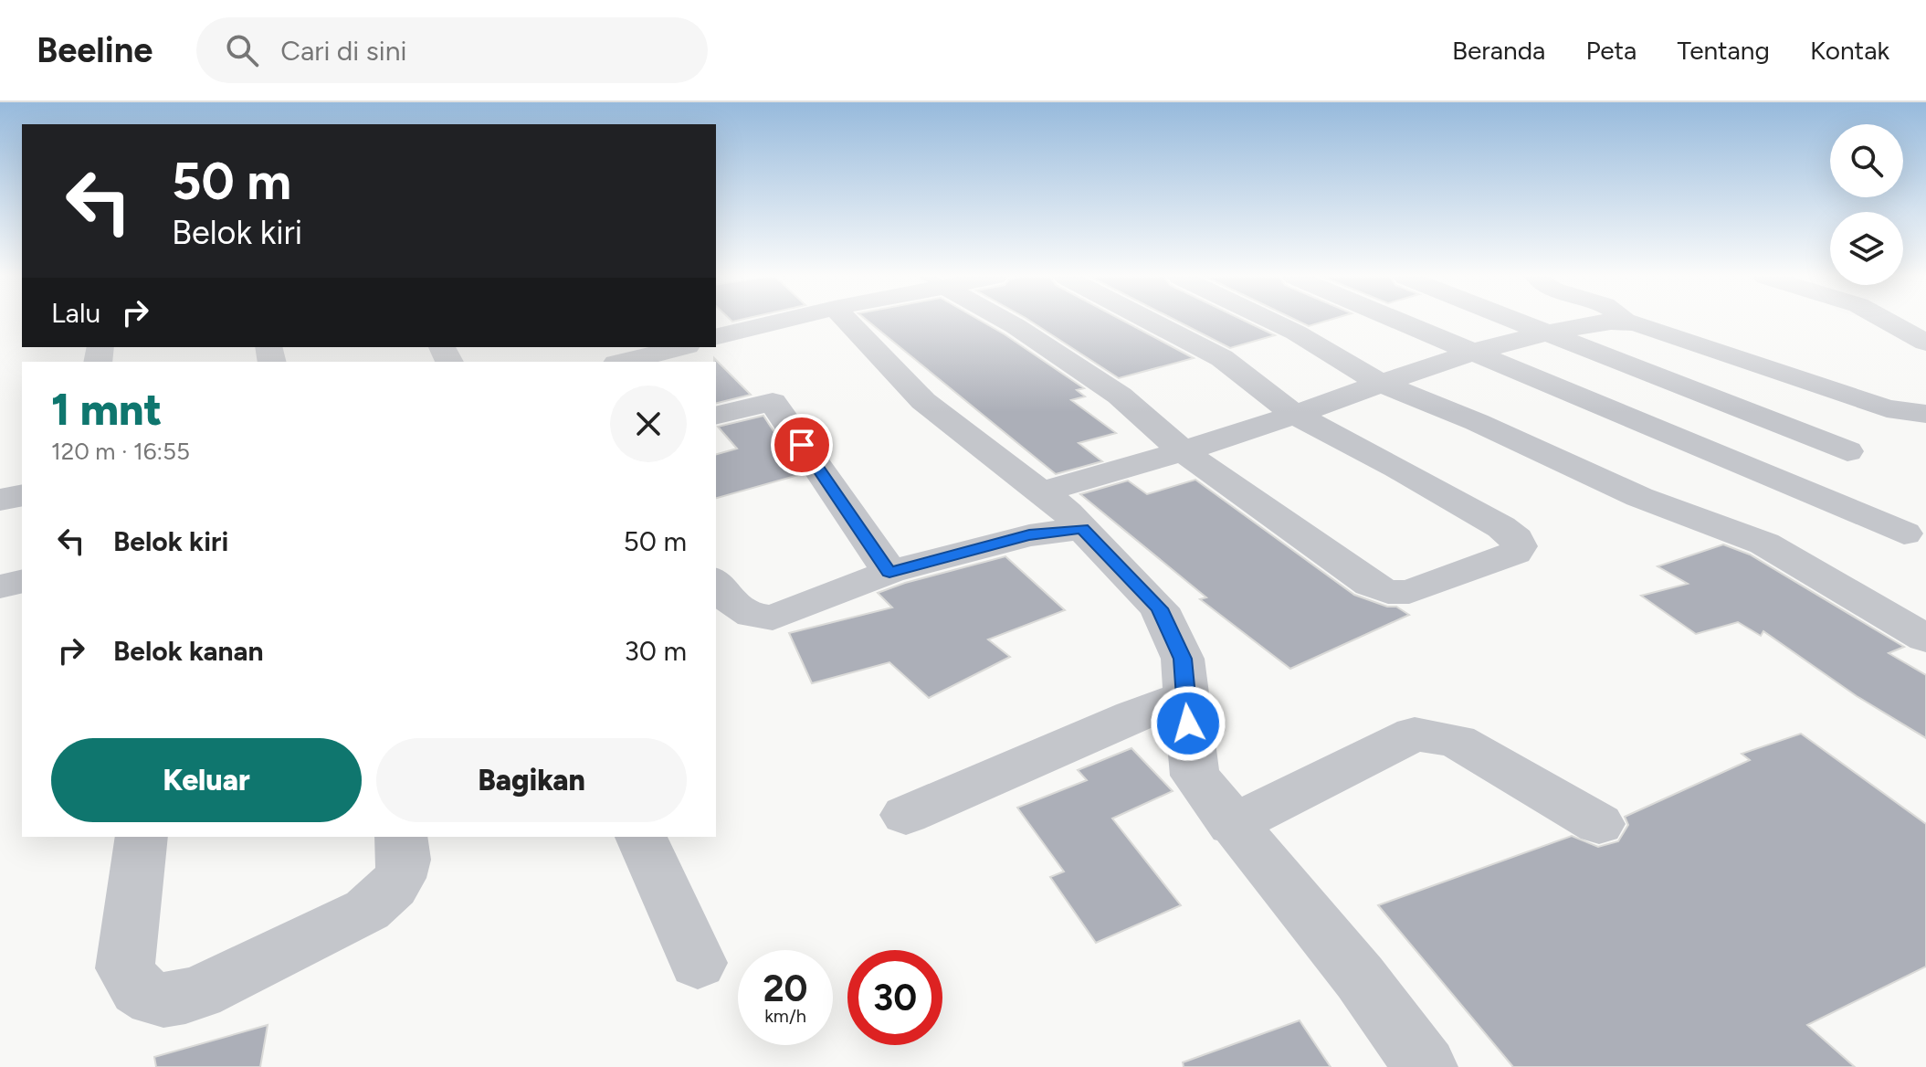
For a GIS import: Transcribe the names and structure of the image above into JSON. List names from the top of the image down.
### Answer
{
  "page": {
    "header": "Beeline",
    "search": "Cari di sini",
    "nav": [
      "Beranda",
      "Peta",
      "Tentang",
      "Kontak"
    ],
    "turn": ["50 m", "Belok kiri"],
    "then": "Lalu",
    "heading": ["1 mnt", "120 m · 16:55"],
    "list": [
      {
        "name": "Belok kiri",
        "value": "50 m"
      },
      {
        "name": "Belok kanan",
        "value": "30 m"
      }
    ],
    "buttons": ["Keluar", "Bagikan"],
    "speed": "20 km/h",
    "limit": "30"
  }
}
